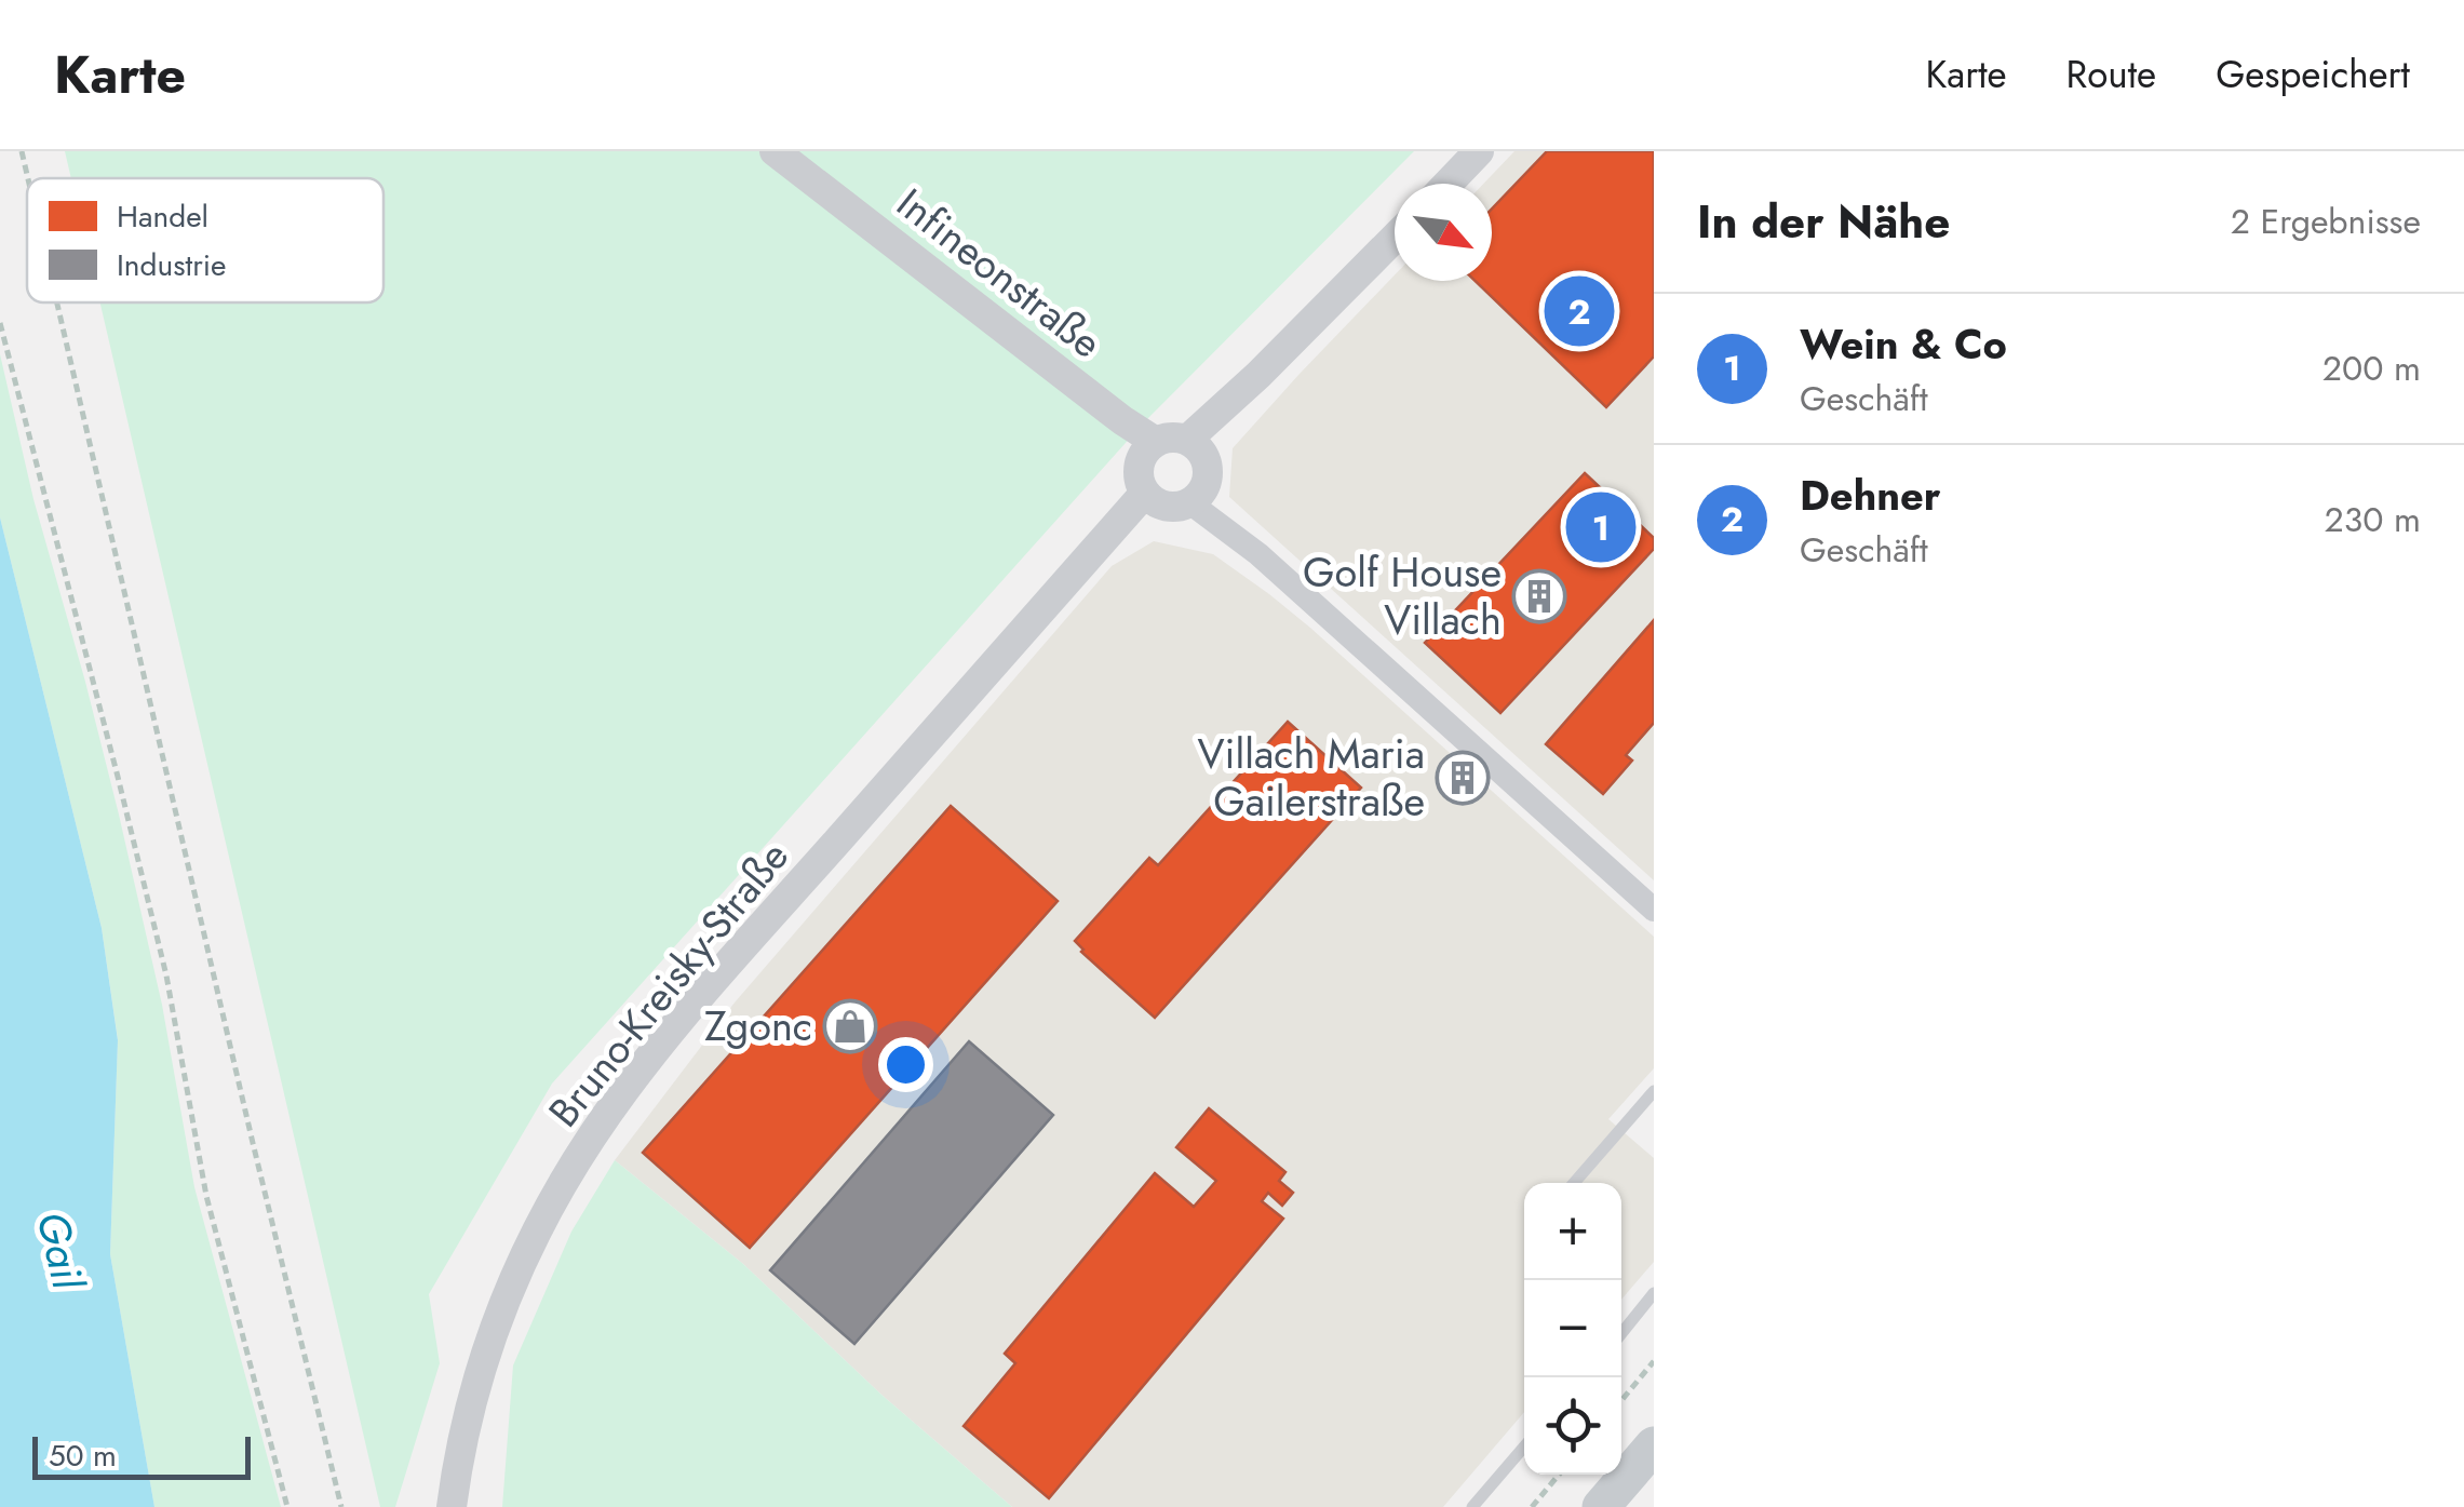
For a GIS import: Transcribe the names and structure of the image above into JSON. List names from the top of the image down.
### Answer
{
  "streets": {
    "street": ["Infineonstraße", "Bruno-Kreisky-Straße"]
  },
  "crossings": [
    ["Infineonstraße", "Bruno-Kreisky-Straße"]
  ],
  "water": ["Gail"],
  "places": {
    "building": ["Golf House Villach", "Villach Maria Gailerstraße"],
    "shop": ["Zgonc"]
  },
  "legend": ["Handel", "Industrie"],
  "scale_bar": "50 m",
  "north": "bottom right",
  "page": {
    "header": "Karte",
    "nav": ["Karte", "Route", "Gespeichert"],
    "heading": ["In der Nähe", "2 Ergebnisse"],
    "pins": ["2", "1"],
    "list": [
      {
        "mark": "1",
        "name": "Wein & Co",
        "note": "Geschäft",
        "value": "200 m"
      },
      {
        "mark": "2",
        "name": "Dehner",
        "note": "Geschäft",
        "value": "230 m"
      }
    ],
    "map_buttons": ["+", "−"],
    "scale": "50 m"
  }
}
